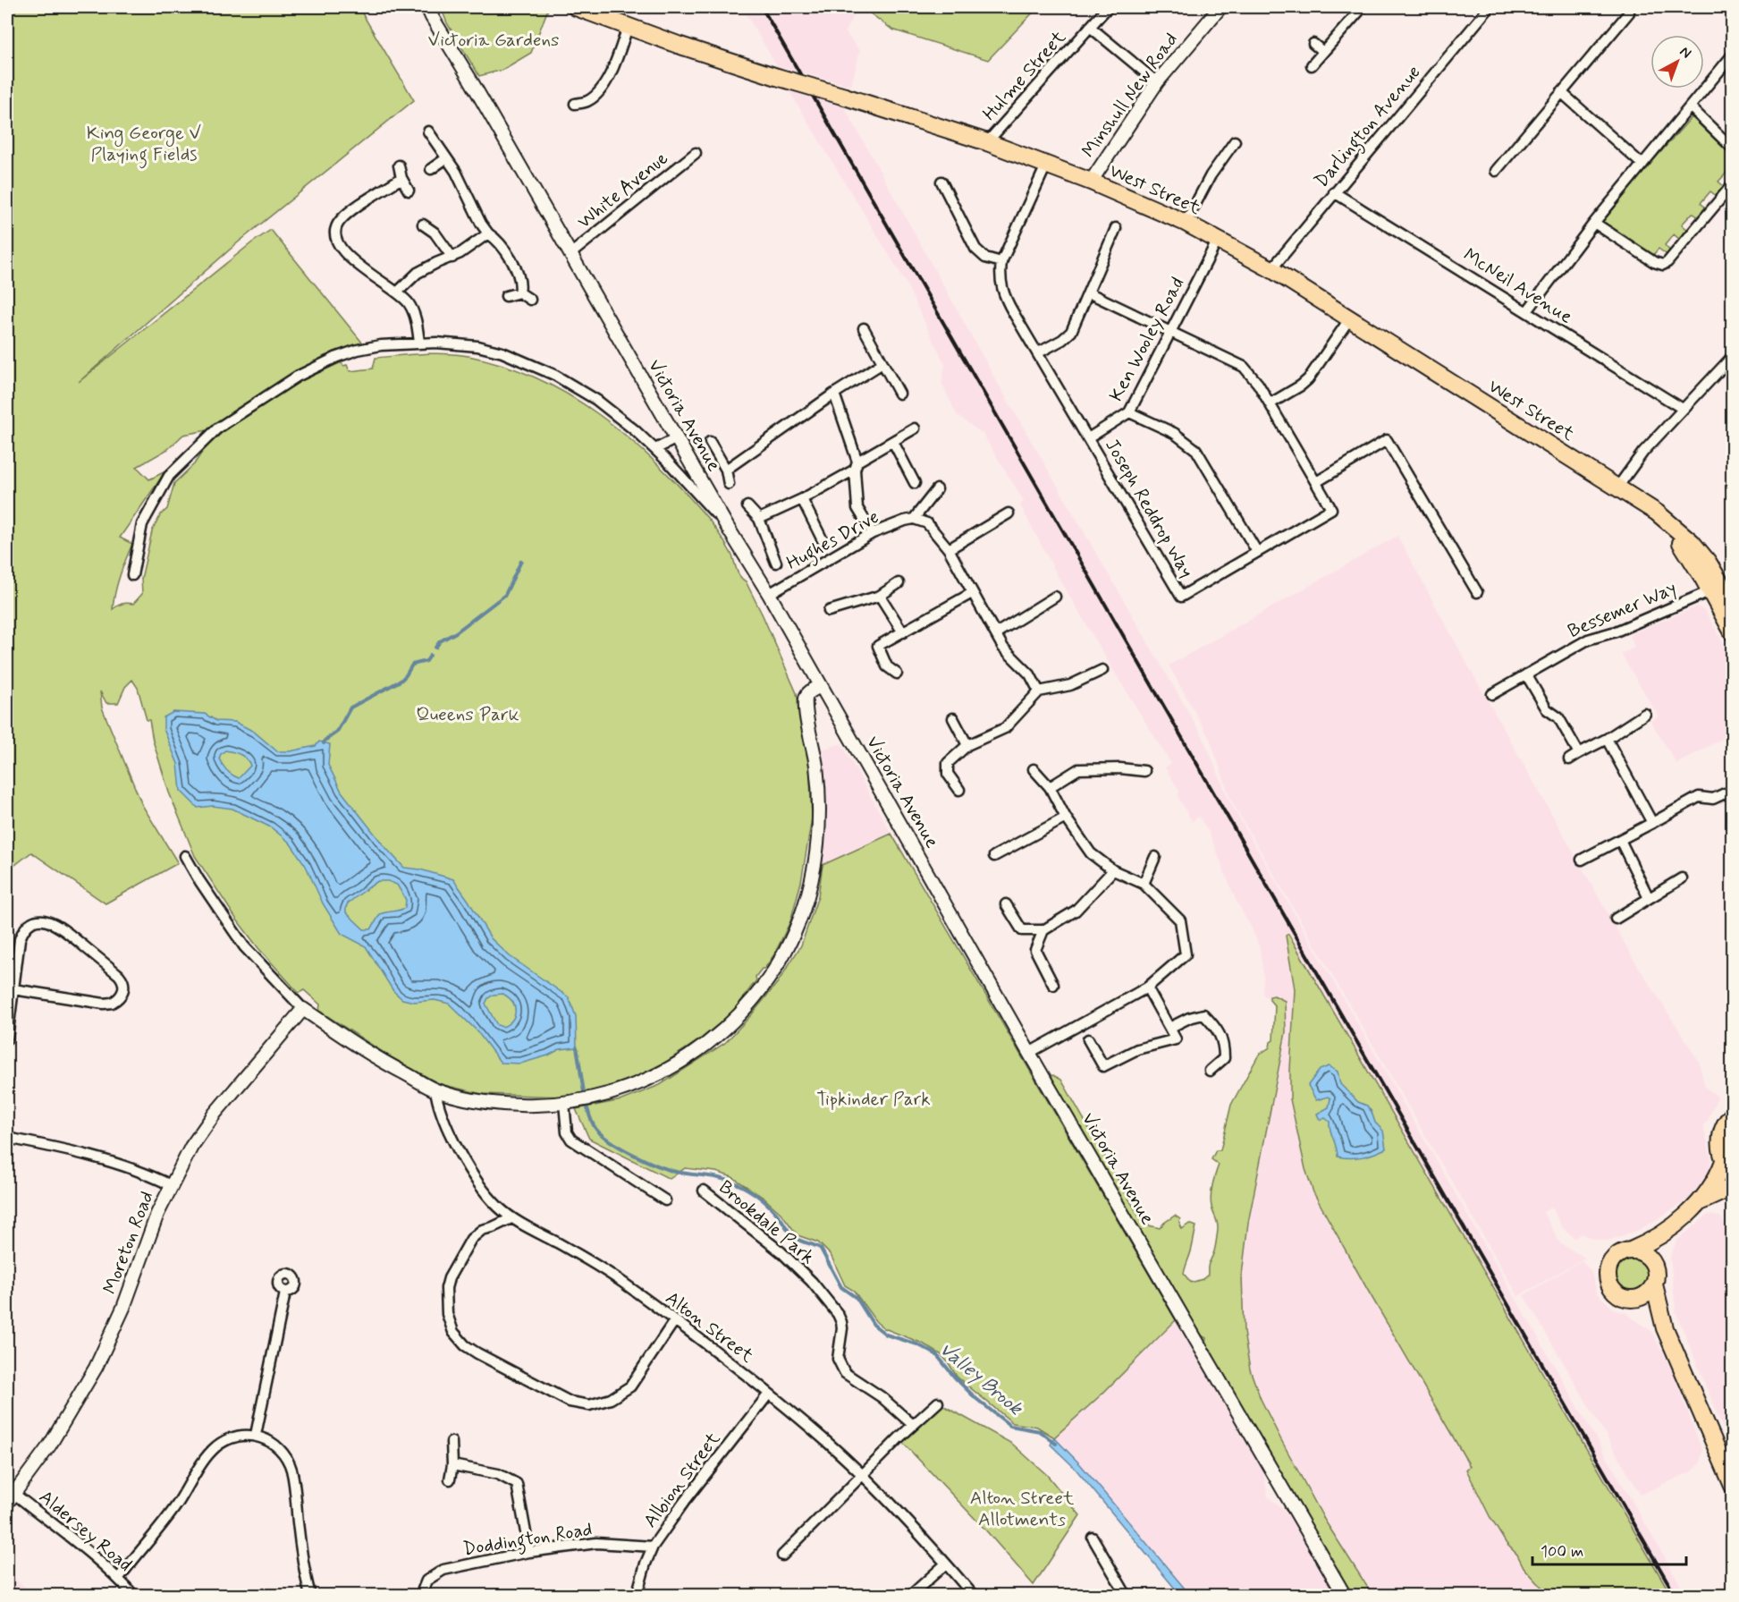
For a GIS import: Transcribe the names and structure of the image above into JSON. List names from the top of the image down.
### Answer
{
  "streets": {
    "main road": ["West Street"],
    "street": [
      "Hulme Street",
      "Minshull New Road",
      "Darlington Avenue",
      "White Avenue",
      "McNeil Avenue",
      "Ken Wooley Road",
      "Victoria Avenue",
      "Joseph Reddrop Way",
      "Hughes Drive",
      "Bessemer Way",
      "Brookdale Park",
      "Moreton Road",
      "Alton Street",
      "Albion Street",
      "Aldersey Road",
      "Doddington Road"
    ]
  },
  "crossings": [
    ["Hulme Street", "West Street"],
    ["Minshull New Road", "West Street"],
    ["Darlington Avenue", "West Street"],
    ["Darlington Avenue", "McNeil Avenue"],
    ["West Street", "Ken Wooley Road"],
    ["West Street", "Bessemer Way"],
    ["White Avenue", "Victoria Avenue"],
    ["Ken Wooley Road", "Joseph Reddrop Way"],
    ["Victoria Avenue", "Hughes Drive"],
    ["Moreton Road", "Aldersey Road"],
    ["Alton Street", "Albion Street"],
    ["Albion Street", "Doddington Road"]
  ],
  "water": ["Valley Brook"],
  "parks": [
    "Victoria Gardens",
    "King George V Playing Fields",
    "Queens Park",
    "Tipkinder Park",
    "Alton Street Allotments"
  ],
  "scale_bar": "100 m",
  "north": "top right"
}
